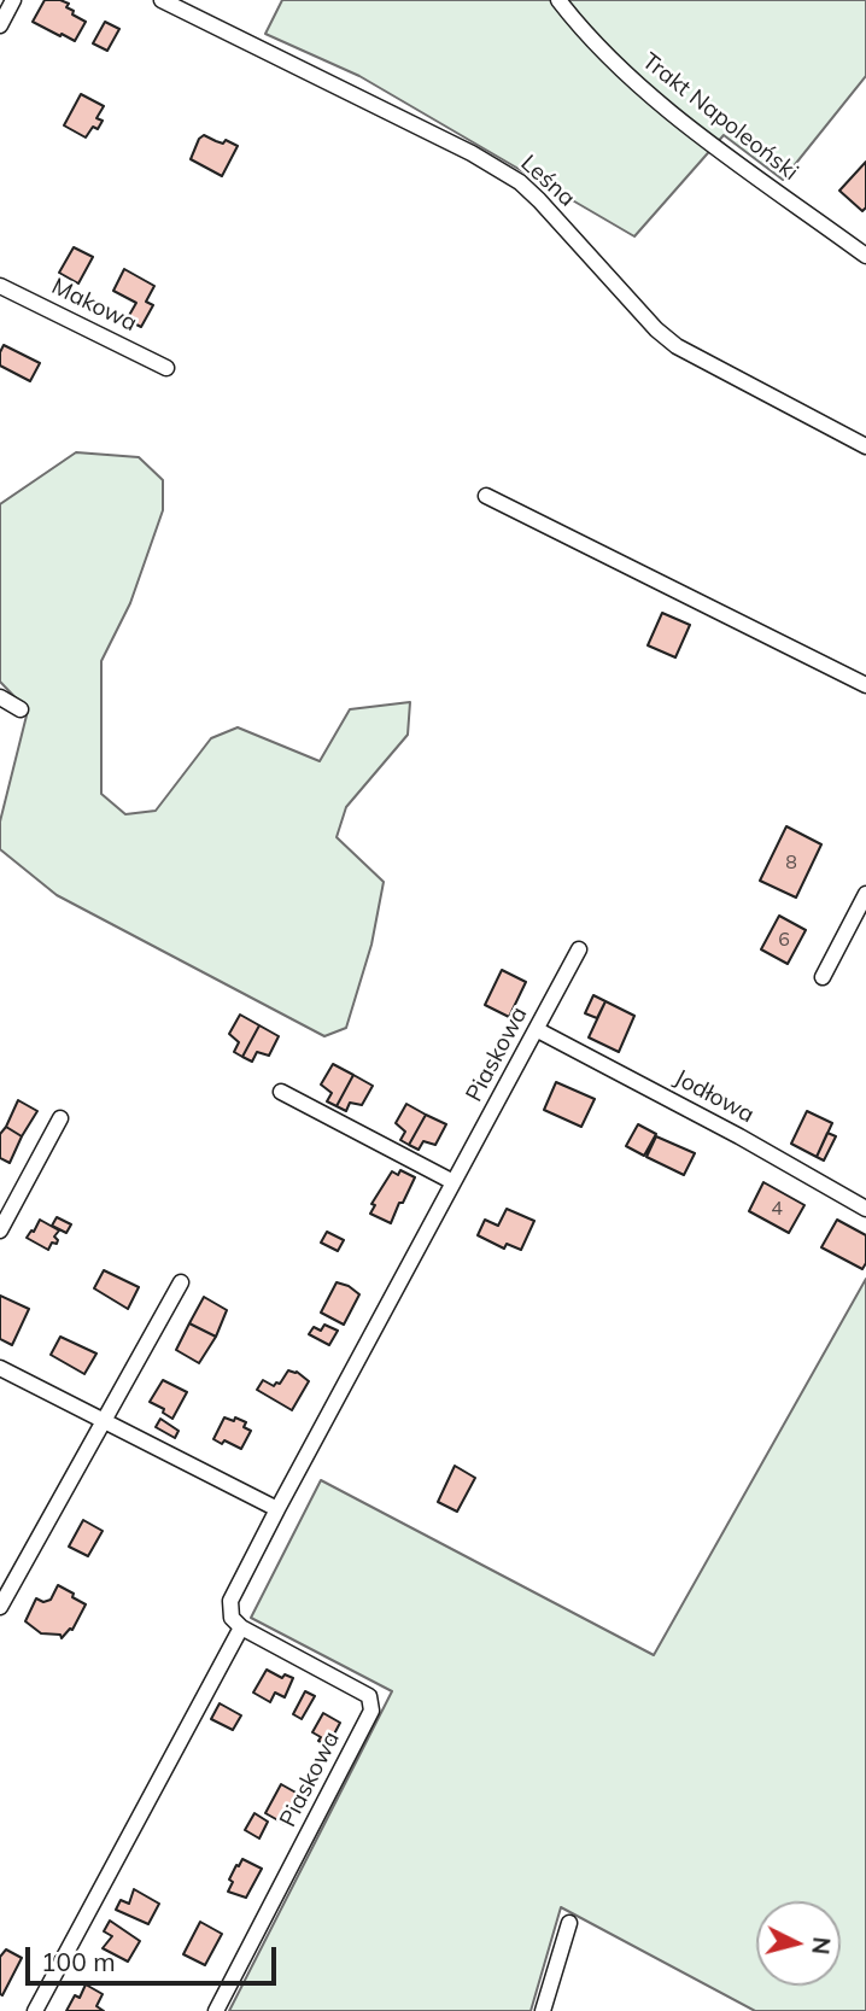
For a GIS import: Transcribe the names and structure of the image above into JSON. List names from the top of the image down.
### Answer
{
  "streets": {
    "street": [
      "Trakt Napoleoński",
      "Leśna",
      "Makowa",
      "Piaskowa",
      "Jodłowa"
    ]
  },
  "crossings": [
    ["Piaskowa", "Jodłowa"]
  ],
  "house_numbers": ["8", "6", "4"],
  "scale_bar": "100 m",
  "north": "right"
}
